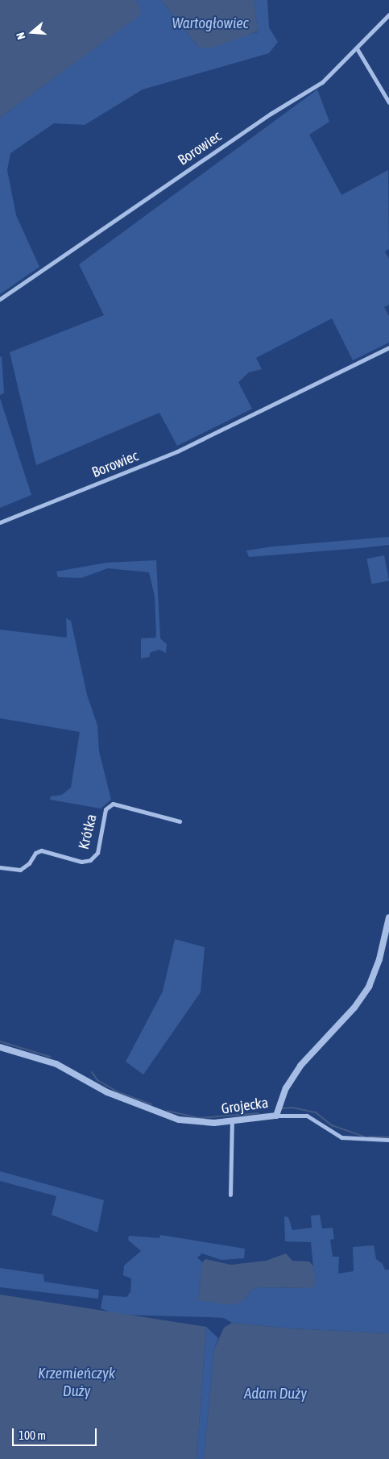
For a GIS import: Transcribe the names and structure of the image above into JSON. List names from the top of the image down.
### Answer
{
  "streets": {
    "street": ["Borowiec", "Krótka", "Grojecka"]
  },
  "water": ["Wartogłowiec", "Krzemieńczyk Duży", "Adam Duży"],
  "scale_bar": "100 m",
  "north": "left"
}
